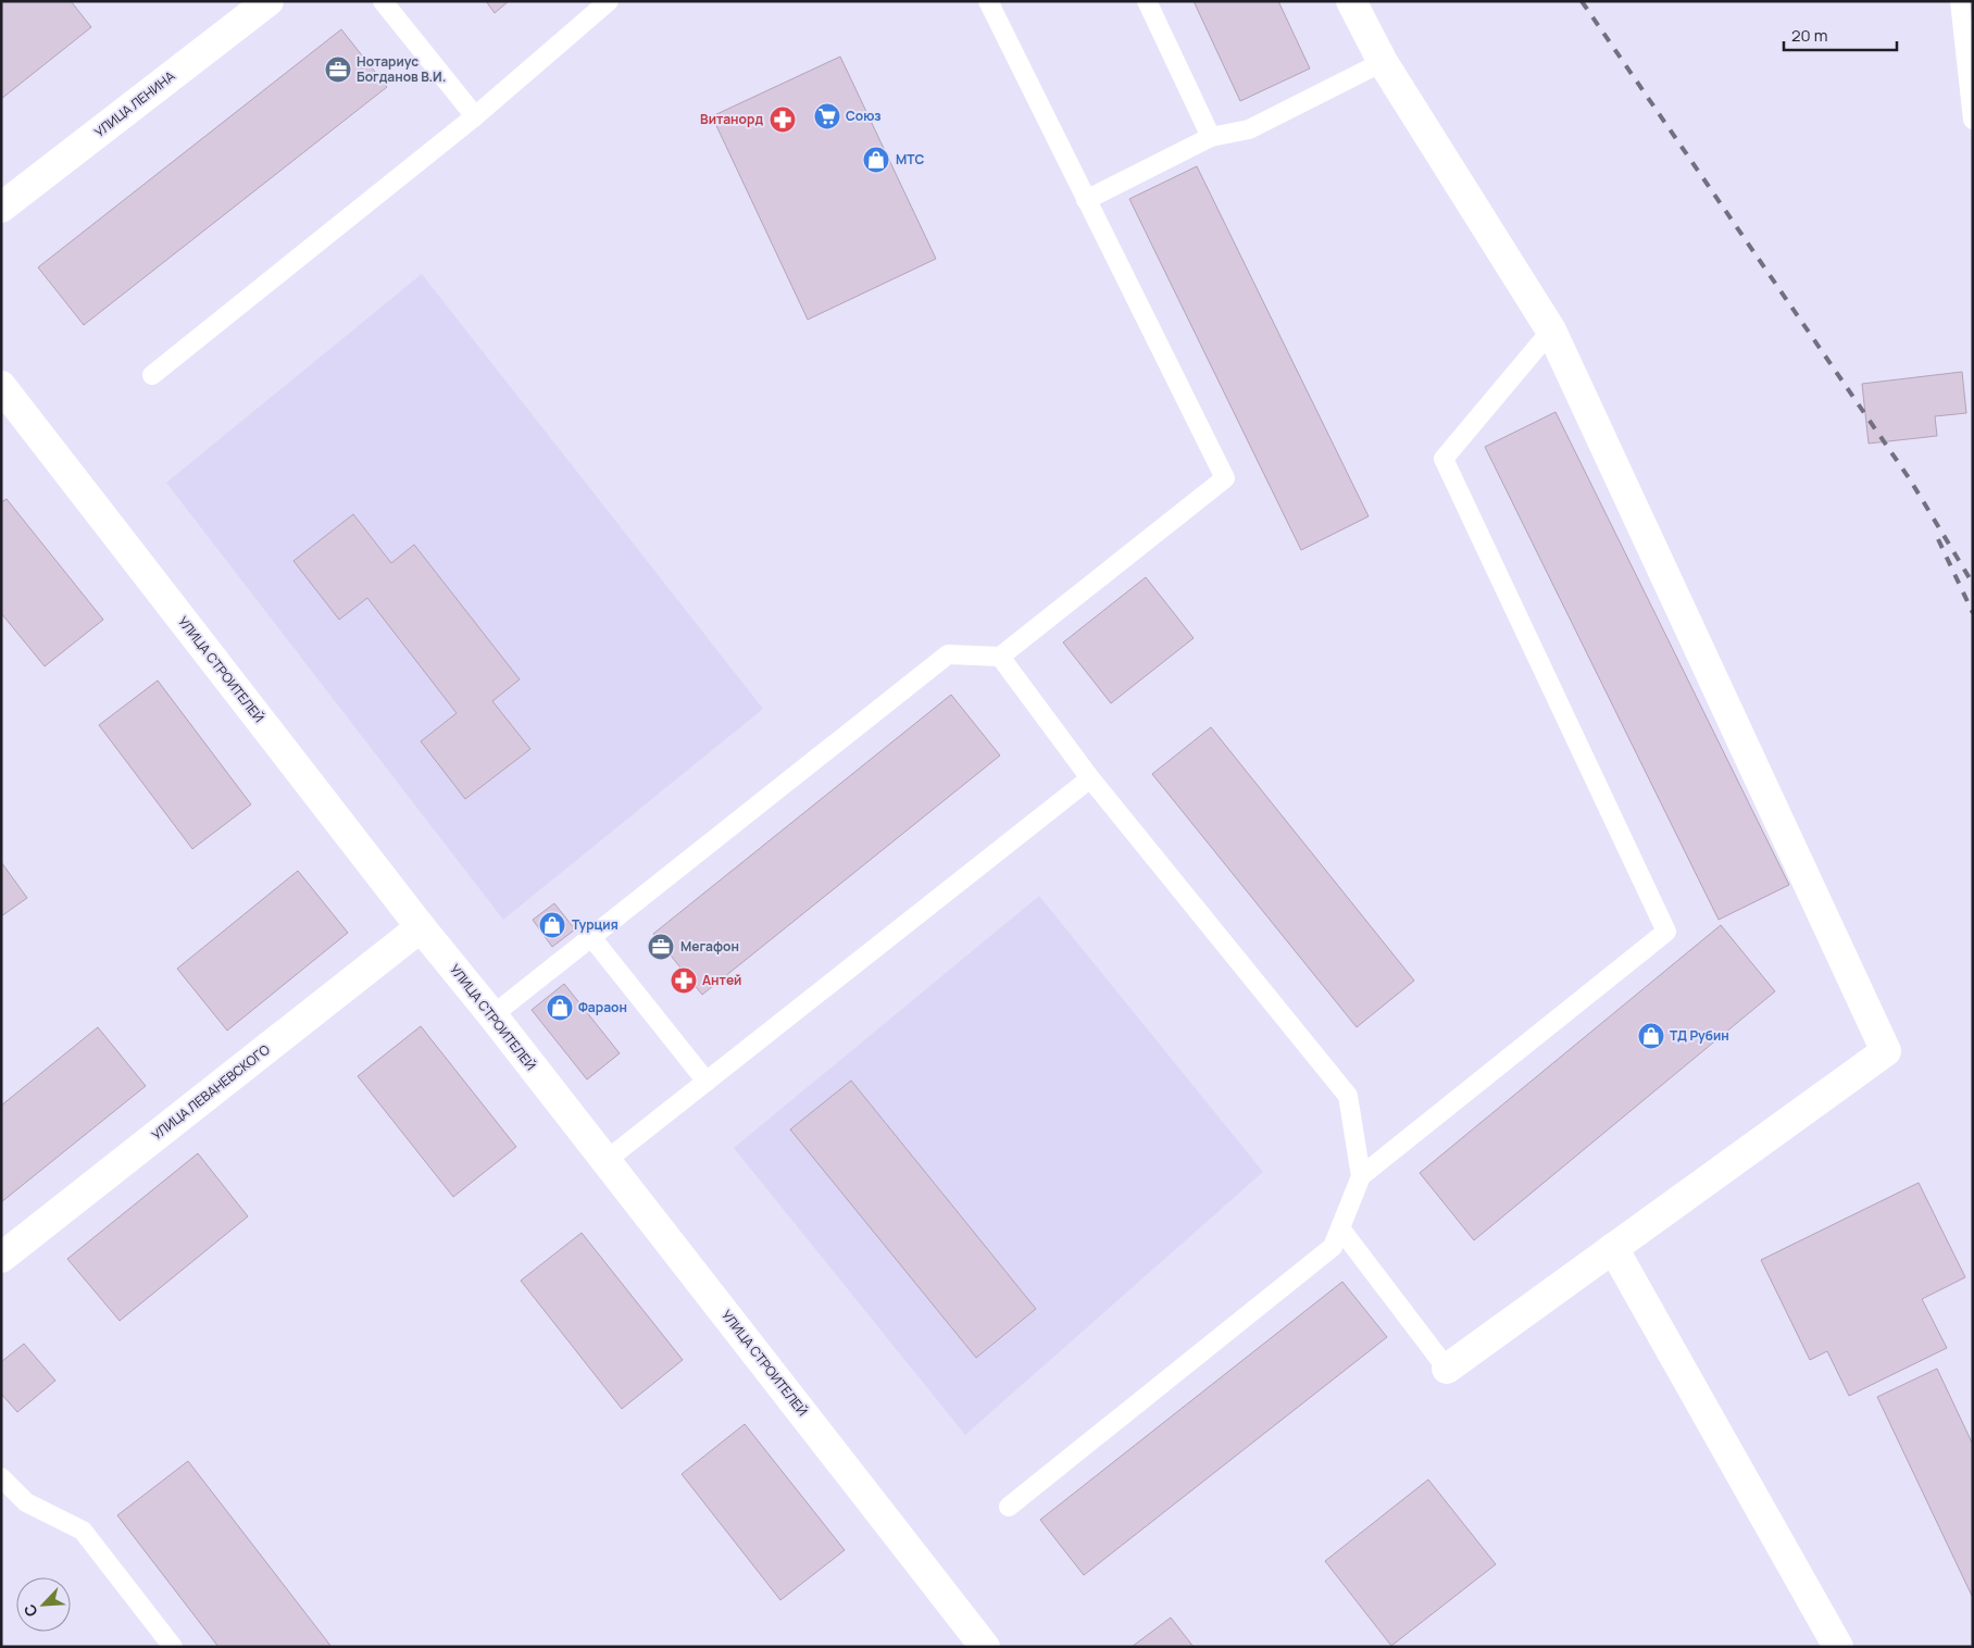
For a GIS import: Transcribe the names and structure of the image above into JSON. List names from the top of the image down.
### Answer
{
  "streets": {
    "street": ["УЛИЦА ЛЕНИНА", "УЛИЦА СТРОИТЕЛЕЙ", "УЛИЦА ЛЕВАНЕВСКОГО"]
  },
  "crossings": [
    ["УЛИЦА СТРОИТЕЛЕЙ", "УЛИЦА ЛЕВАНЕВСКОГО"]
  ],
  "places": {
    "office": ["Нотариус Богданов В.И.", "Мегафон"],
    "supermarket": ["Союз"],
    "pharmacy": ["Витанорд", "Антей"],
    "shop": [
      "МТС",
      "Турция",
      "Фараон",
      "ТД Рубин"
    ]
  },
  "scale_bar": "20 m",
  "north": "bottom left"
}
